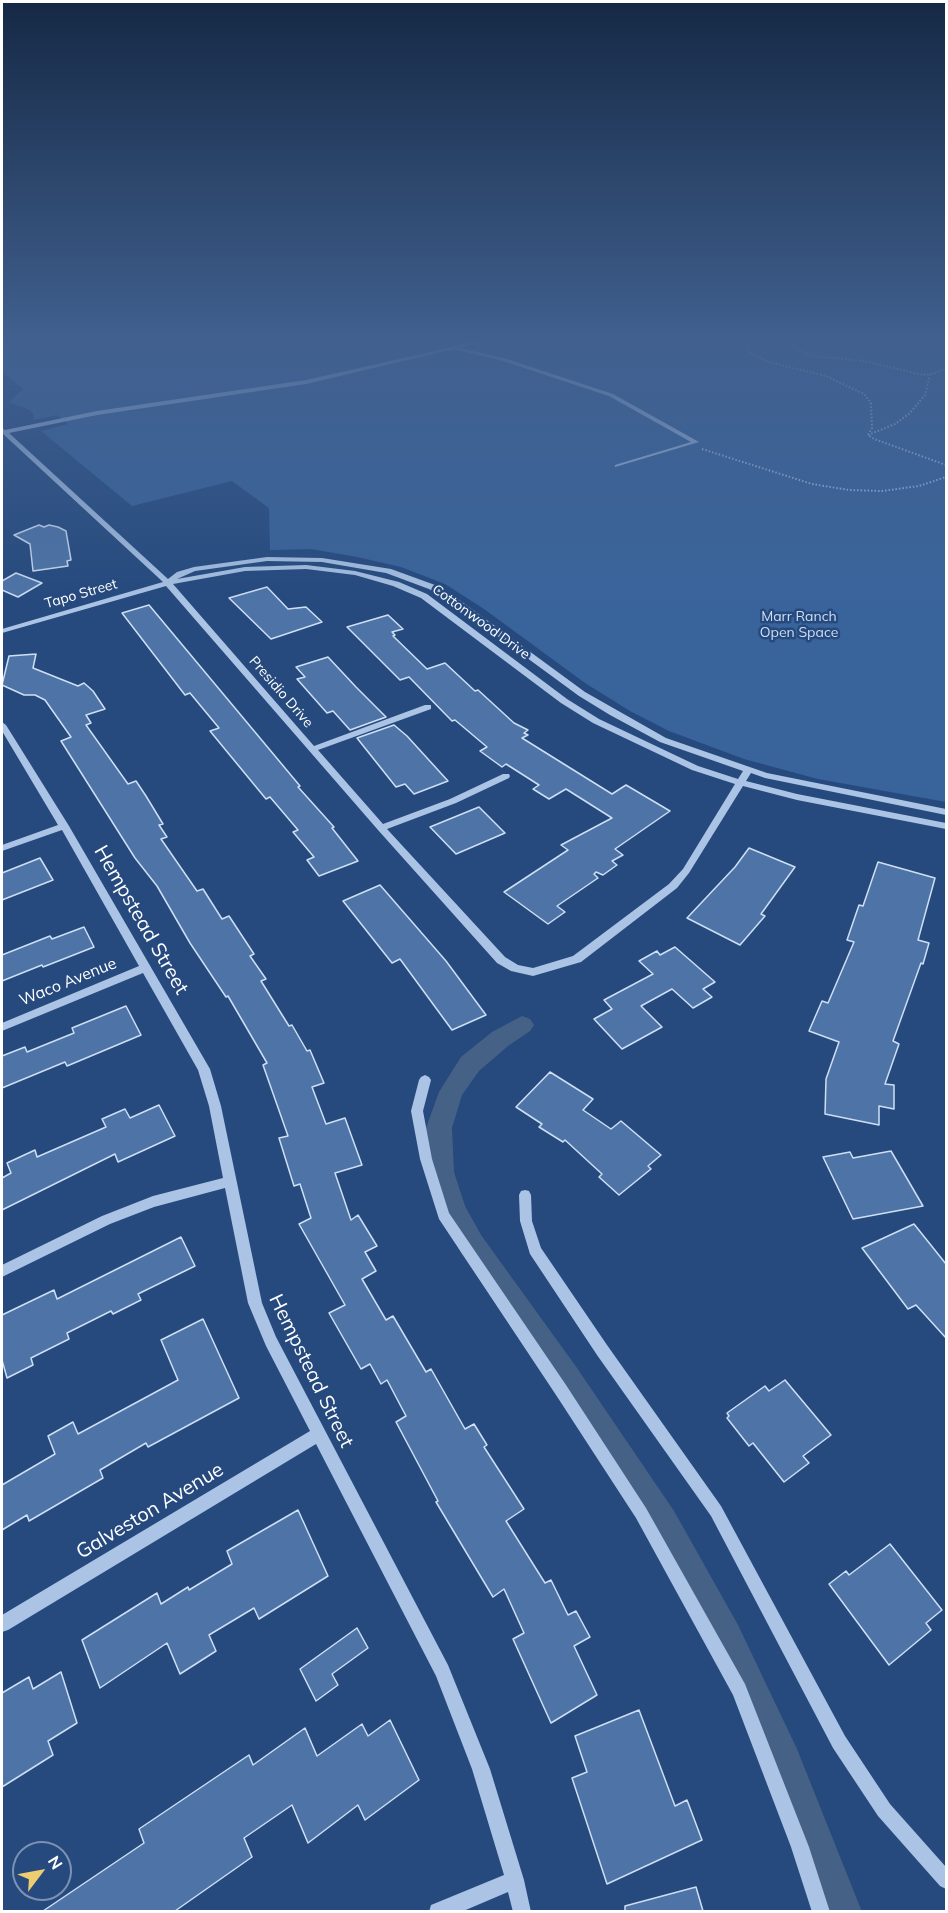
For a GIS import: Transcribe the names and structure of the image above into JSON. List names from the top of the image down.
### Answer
{
  "streets": {
    "street": [
      "Tapo Street",
      "Cottonwood Drive",
      "Presidio Drive",
      "Hempstead Street",
      "Waco Avenue",
      "Galveston Avenue"
    ]
  },
  "crossings": [
    ["Tapo Street", "Cottonwood Drive"],
    ["Tapo Street", "Presidio Drive"],
    ["Cottonwood Drive", "Presidio Drive"],
    ["Hempstead Street", "Waco Avenue"],
    ["Hempstead Street", "Galveston Avenue"]
  ],
  "parks": ["Marr Ranch Open Space"],
  "north": "top right"
}
